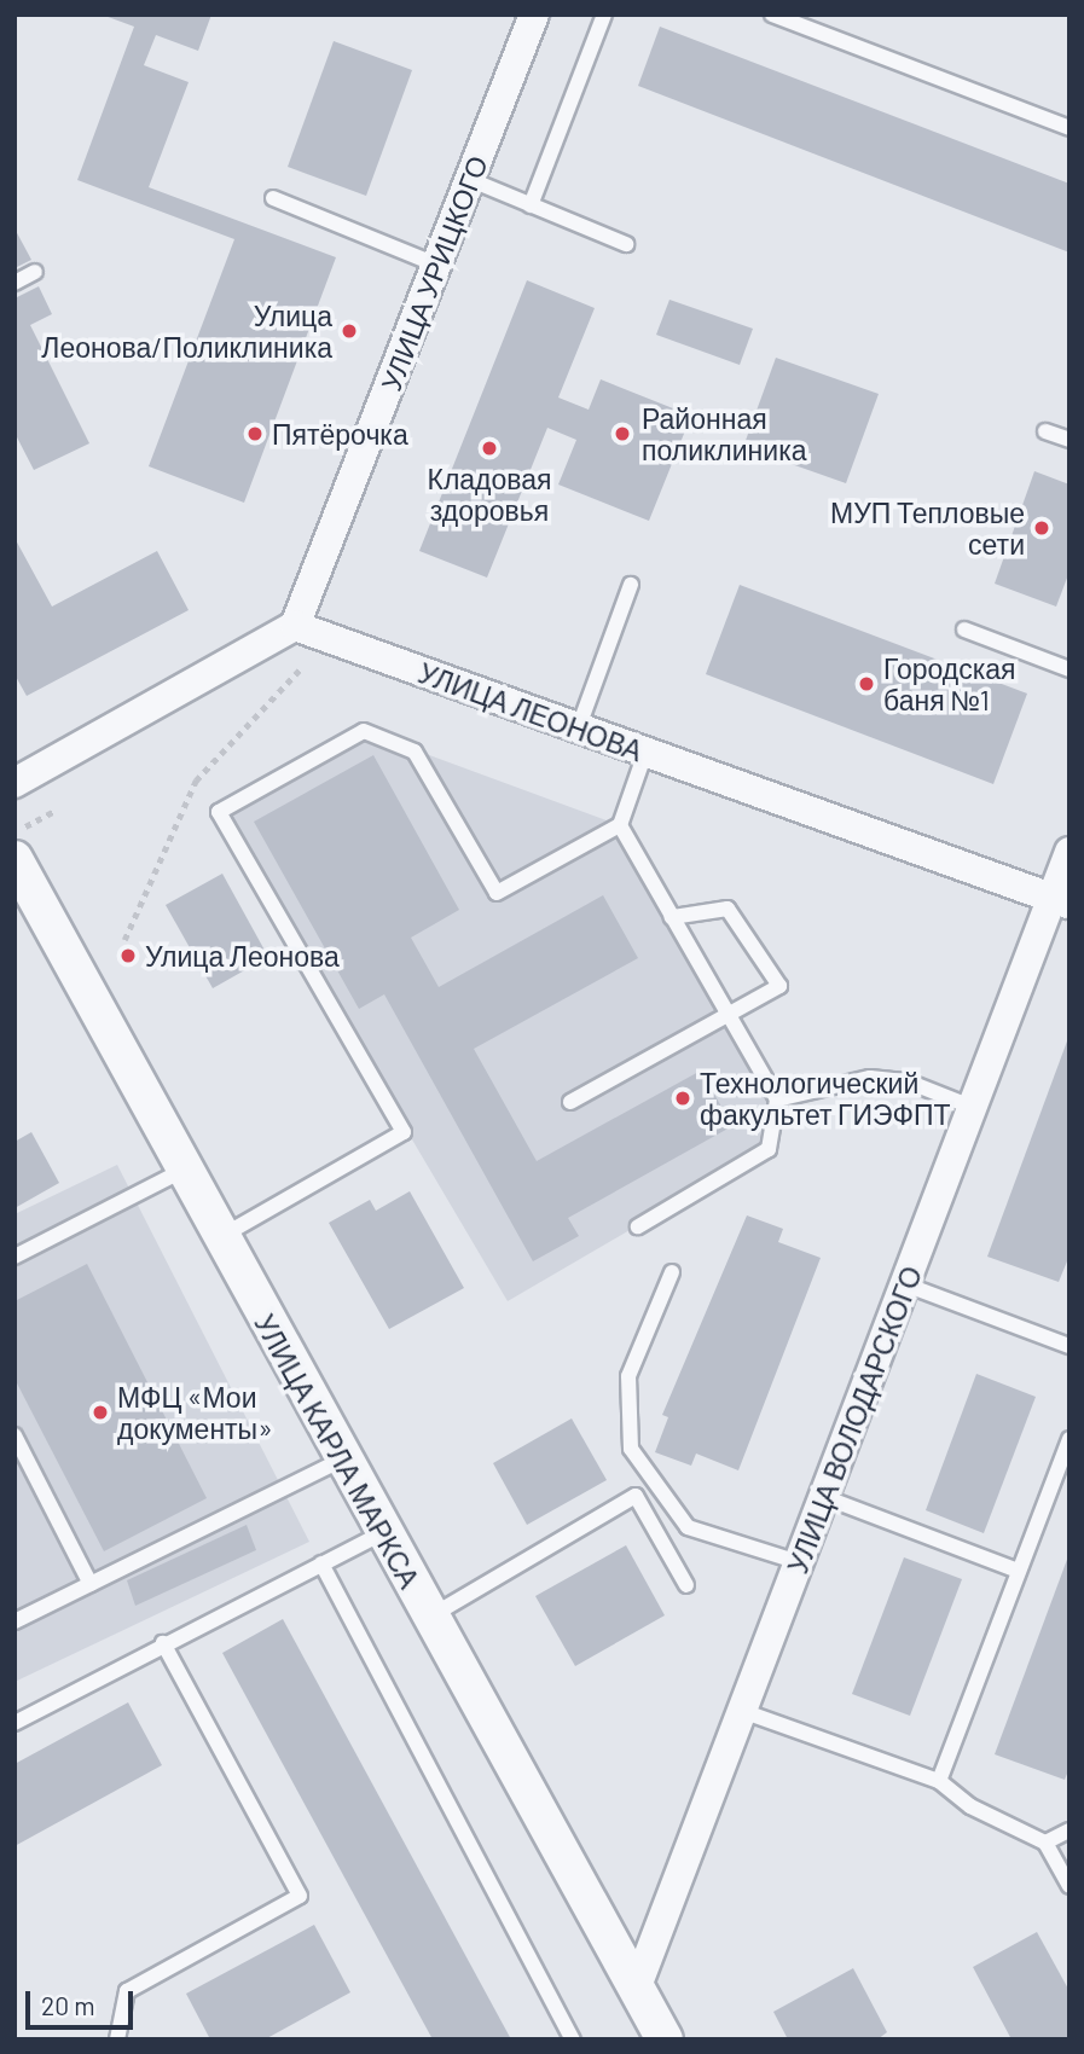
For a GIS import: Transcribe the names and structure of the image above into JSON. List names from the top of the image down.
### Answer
{
  "streets": {
    "street": [
      "УЛИЦА УРИЦКОГО",
      "УЛИЦА ЛЕОНОВА",
      "УЛИЦА ВОЛОДАРСКОГО",
      "УЛИЦА КАРЛА МАРКСА"
    ]
  },
  "crossings": [
    ["УЛИЦА УРИЦКОГО", "УЛИЦА ЛЕОНОВА"],
    ["УЛИЦА ЛЕОНОВА", "УЛИЦА ВОЛОДАРСКОГО"],
    ["УЛИЦА ВОЛОДАРСКОГО", "УЛИЦА КАРЛА МАРКСА"]
  ],
  "places": [
    "Улица Леонова/Поликлиника",
    "Пятёрочка",
    "Районная поликлиника",
    "Кладовая здоровья",
    "МУП Тепловые сети",
    "Городская баня №1",
    "Улица Леонова",
    "Технологический факультет ГИЭФПТ",
    "МФЦ «Мои документы»"
  ],
  "scale_bar": "20 m"
}
